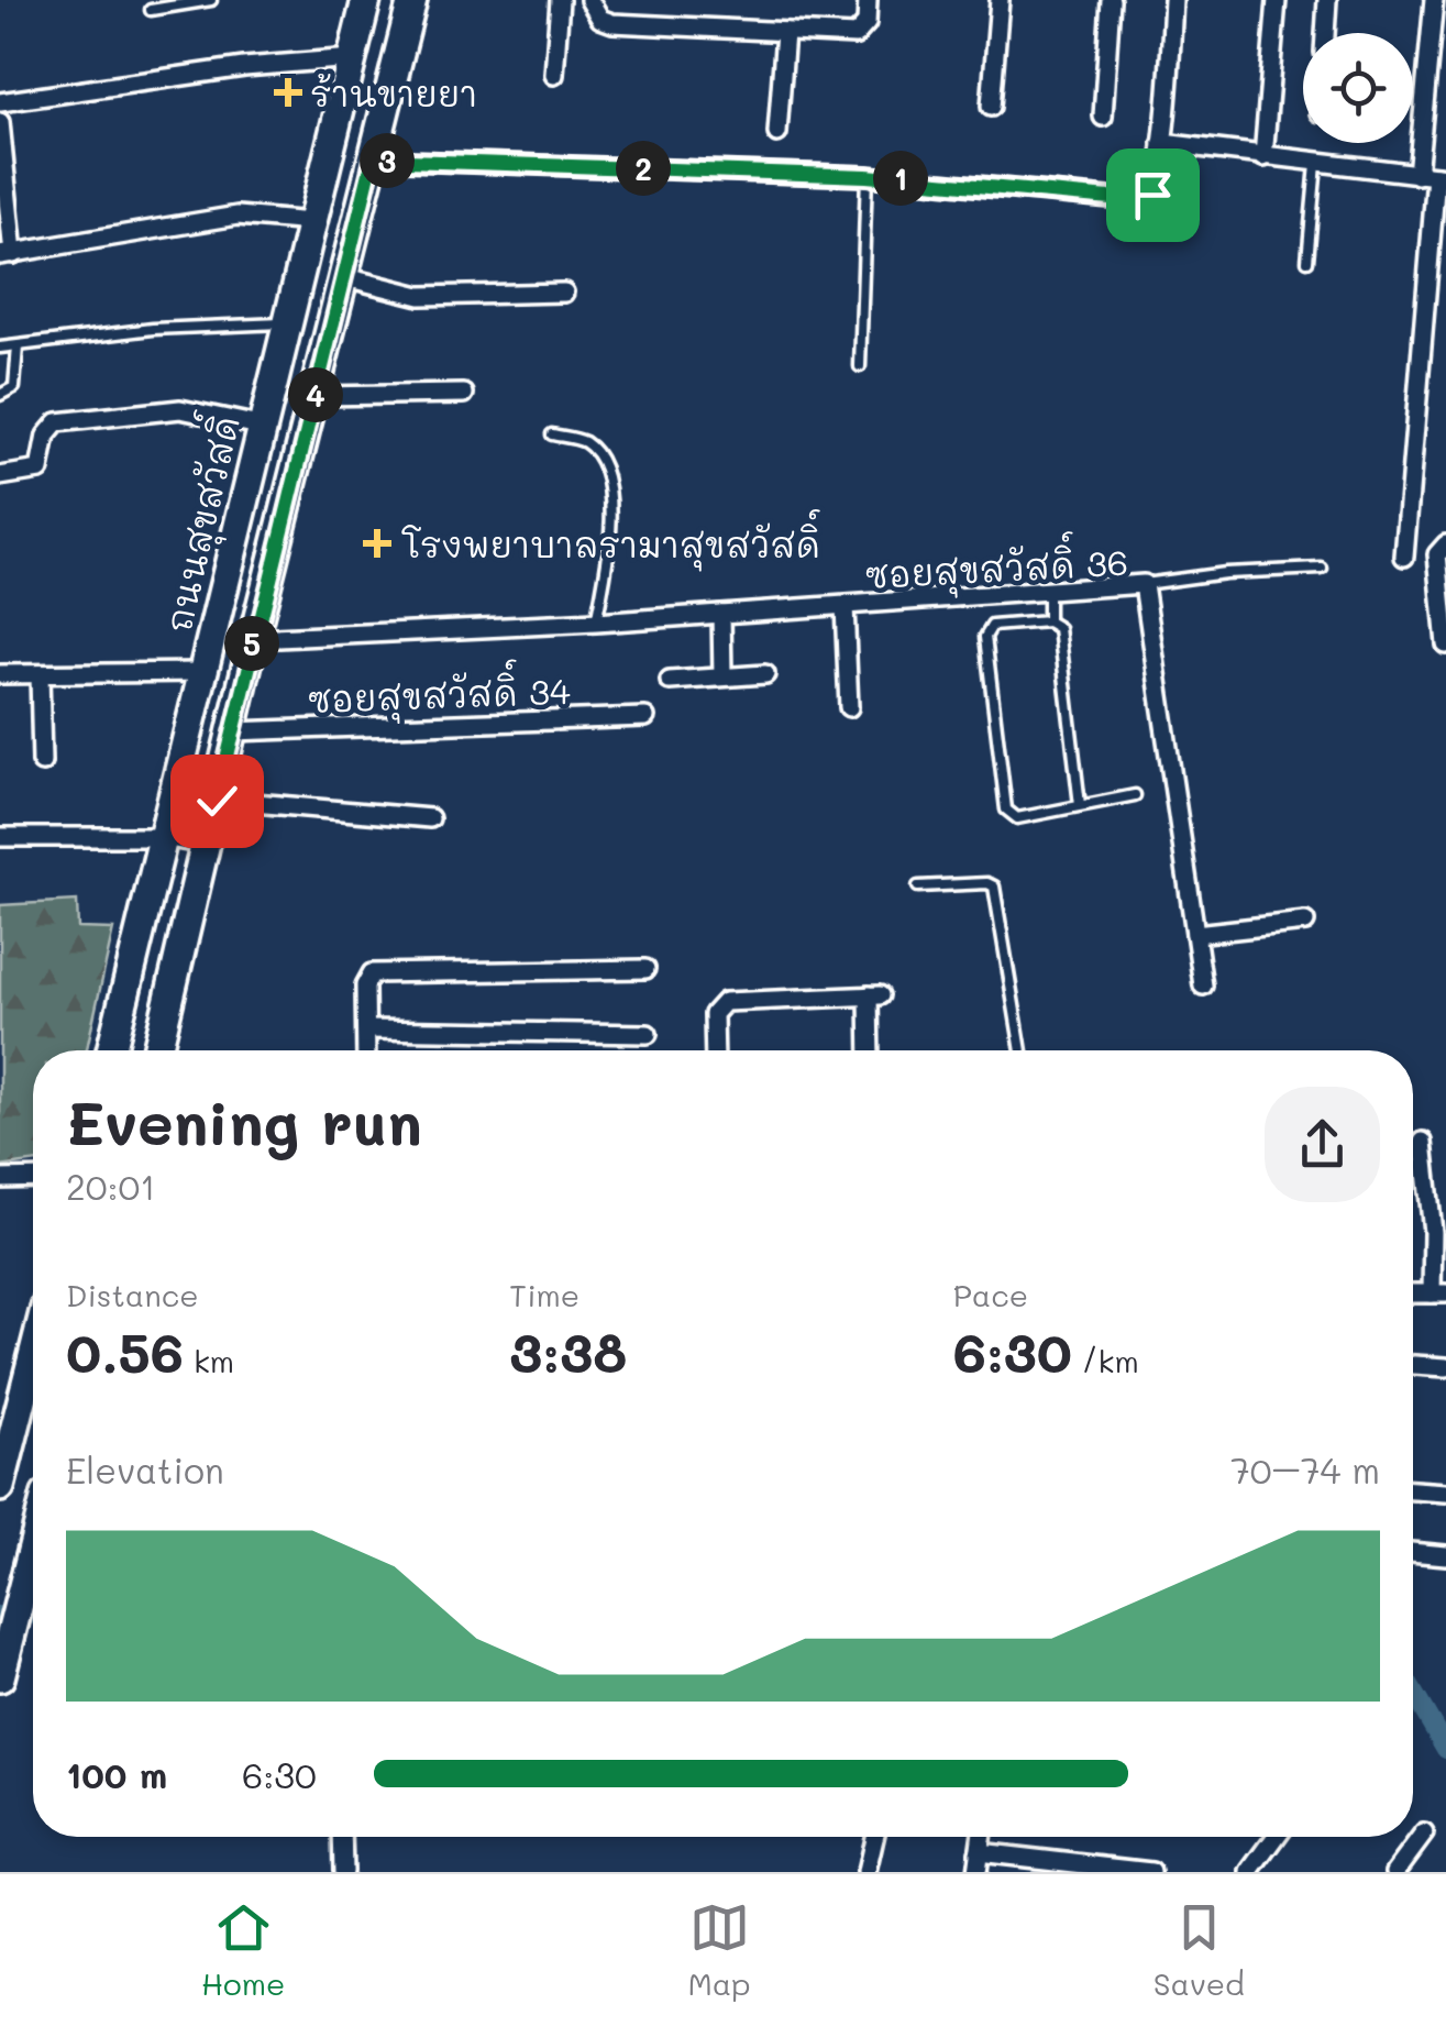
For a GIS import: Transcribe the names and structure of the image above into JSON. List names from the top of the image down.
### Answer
{
  "streets": {
    "main road": ["ถนนสุขสวัสดิ์"],
    "street": ["ซอยสุขสวัสดิ์ 36", "ซอยสุขสวัสดิ์ 34"]
  },
  "places": {
    "health": ["ร้านขายยา", "โรงพยาบาลรามาสุขสวัสดิ์"]
  },
  "page": {
    "pins": [
      "3",
      "2",
      "1",
      "4",
      "5"
    ],
    "heading": ["Evening run", "20:01"],
    "stats": [
      ["Distance", "0.56 km"],
      ["Time", "3:38"],
      ["Pace", "6:30 /km"]
    ],
    "chart": ["Elevation", "70–74 m"],
    "list": [
      {
        "name": "100 m",
        "note": "6:30"
      }
    ],
    "tabs": ["Home", "Map", "Saved"]
  }
}
